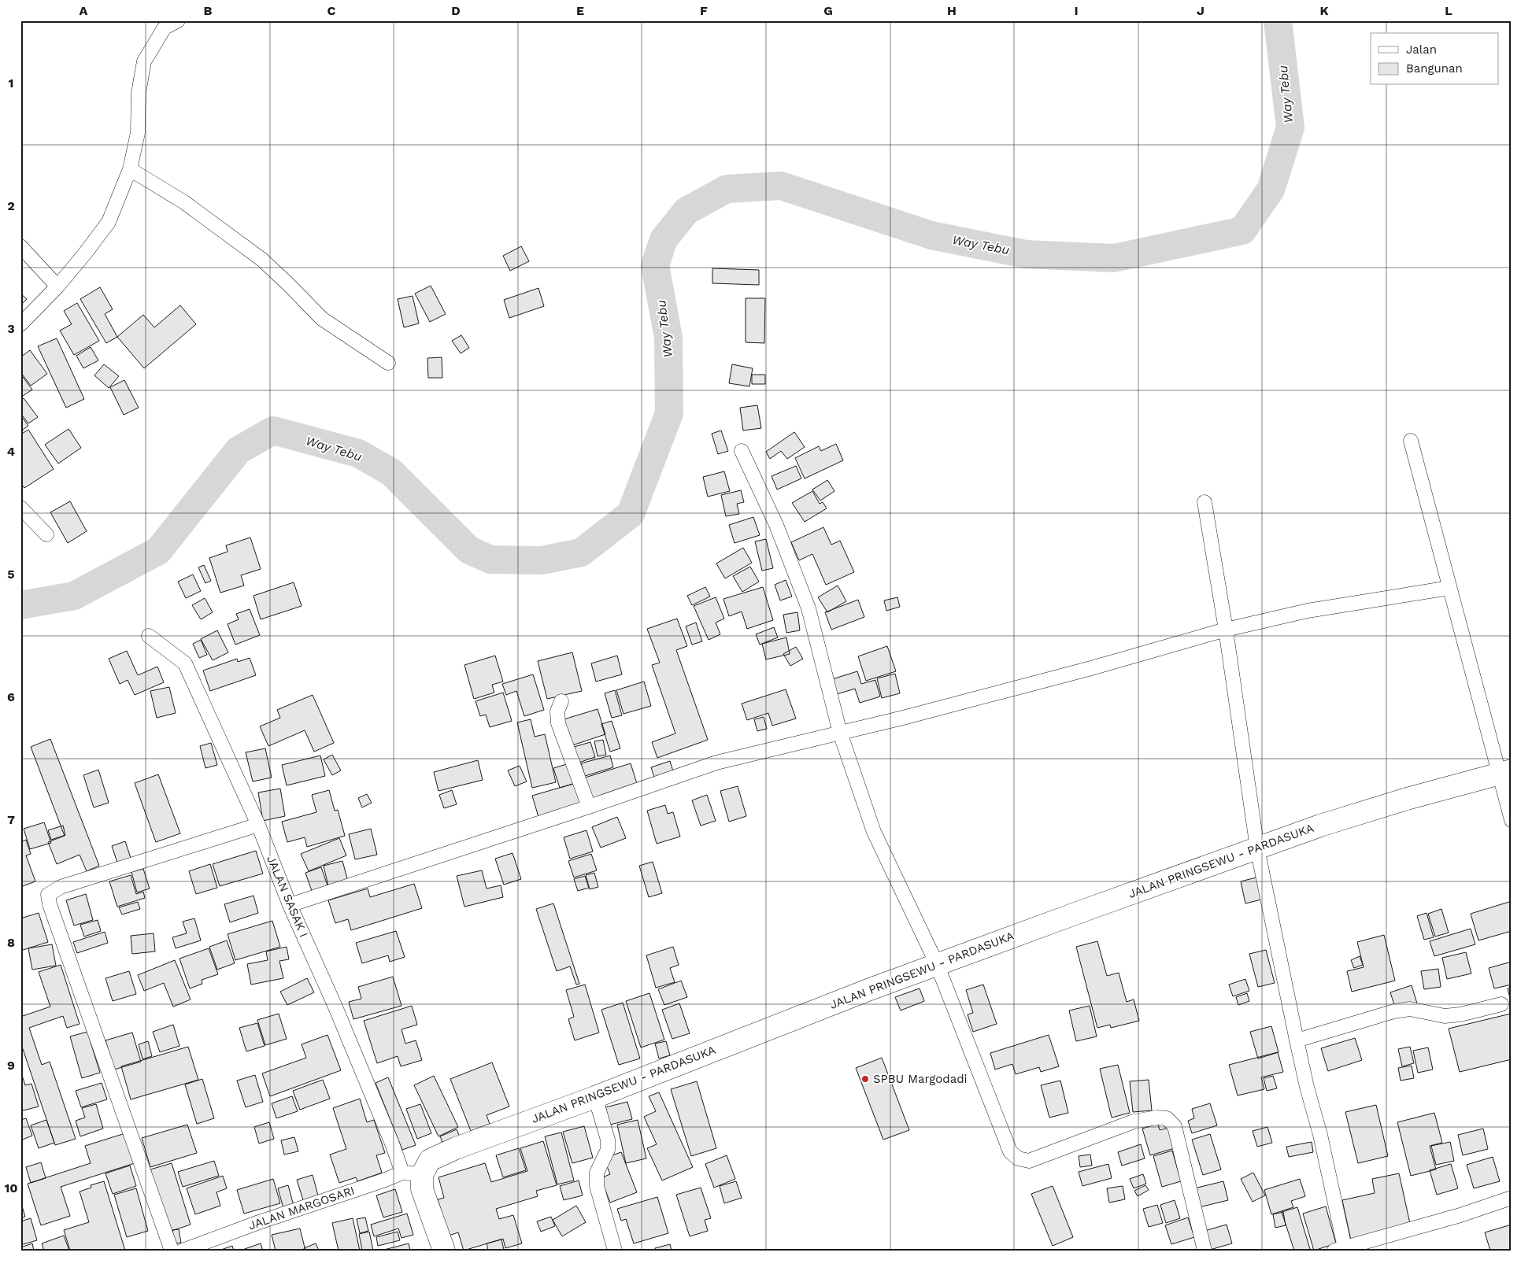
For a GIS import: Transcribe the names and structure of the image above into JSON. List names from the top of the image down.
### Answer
{
  "streets": {
    "main road": ["JALAN PRINGSEWU - PARDASUKA"],
    "street": ["JALAN SASAK I", "JALAN MARGOSARI"]
  },
  "crossings": [
    ["JALAN PRINGSEWU - PARDASUKA", "JALAN SASAK I"],
    ["JALAN PRINGSEWU - PARDASUKA", "JALAN MARGOSARI"],
    ["JALAN SASAK I", "JALAN MARGOSARI"]
  ],
  "water": ["Way Tebu"],
  "places": ["SPBU Margodadi"],
  "legend": ["Jalan", "Bangunan"],
  "grid": {
    "columns": [
      "A",
      "B",
      "C",
      "D",
      "E",
      "F",
      "G",
      "H",
      "I",
      "J",
      "K",
      "L"
    ],
    "rows": [
      "1",
      "2",
      "3",
      "4",
      "5",
      "6",
      "7",
      "8",
      "9",
      "10"
    ]
  }
}
